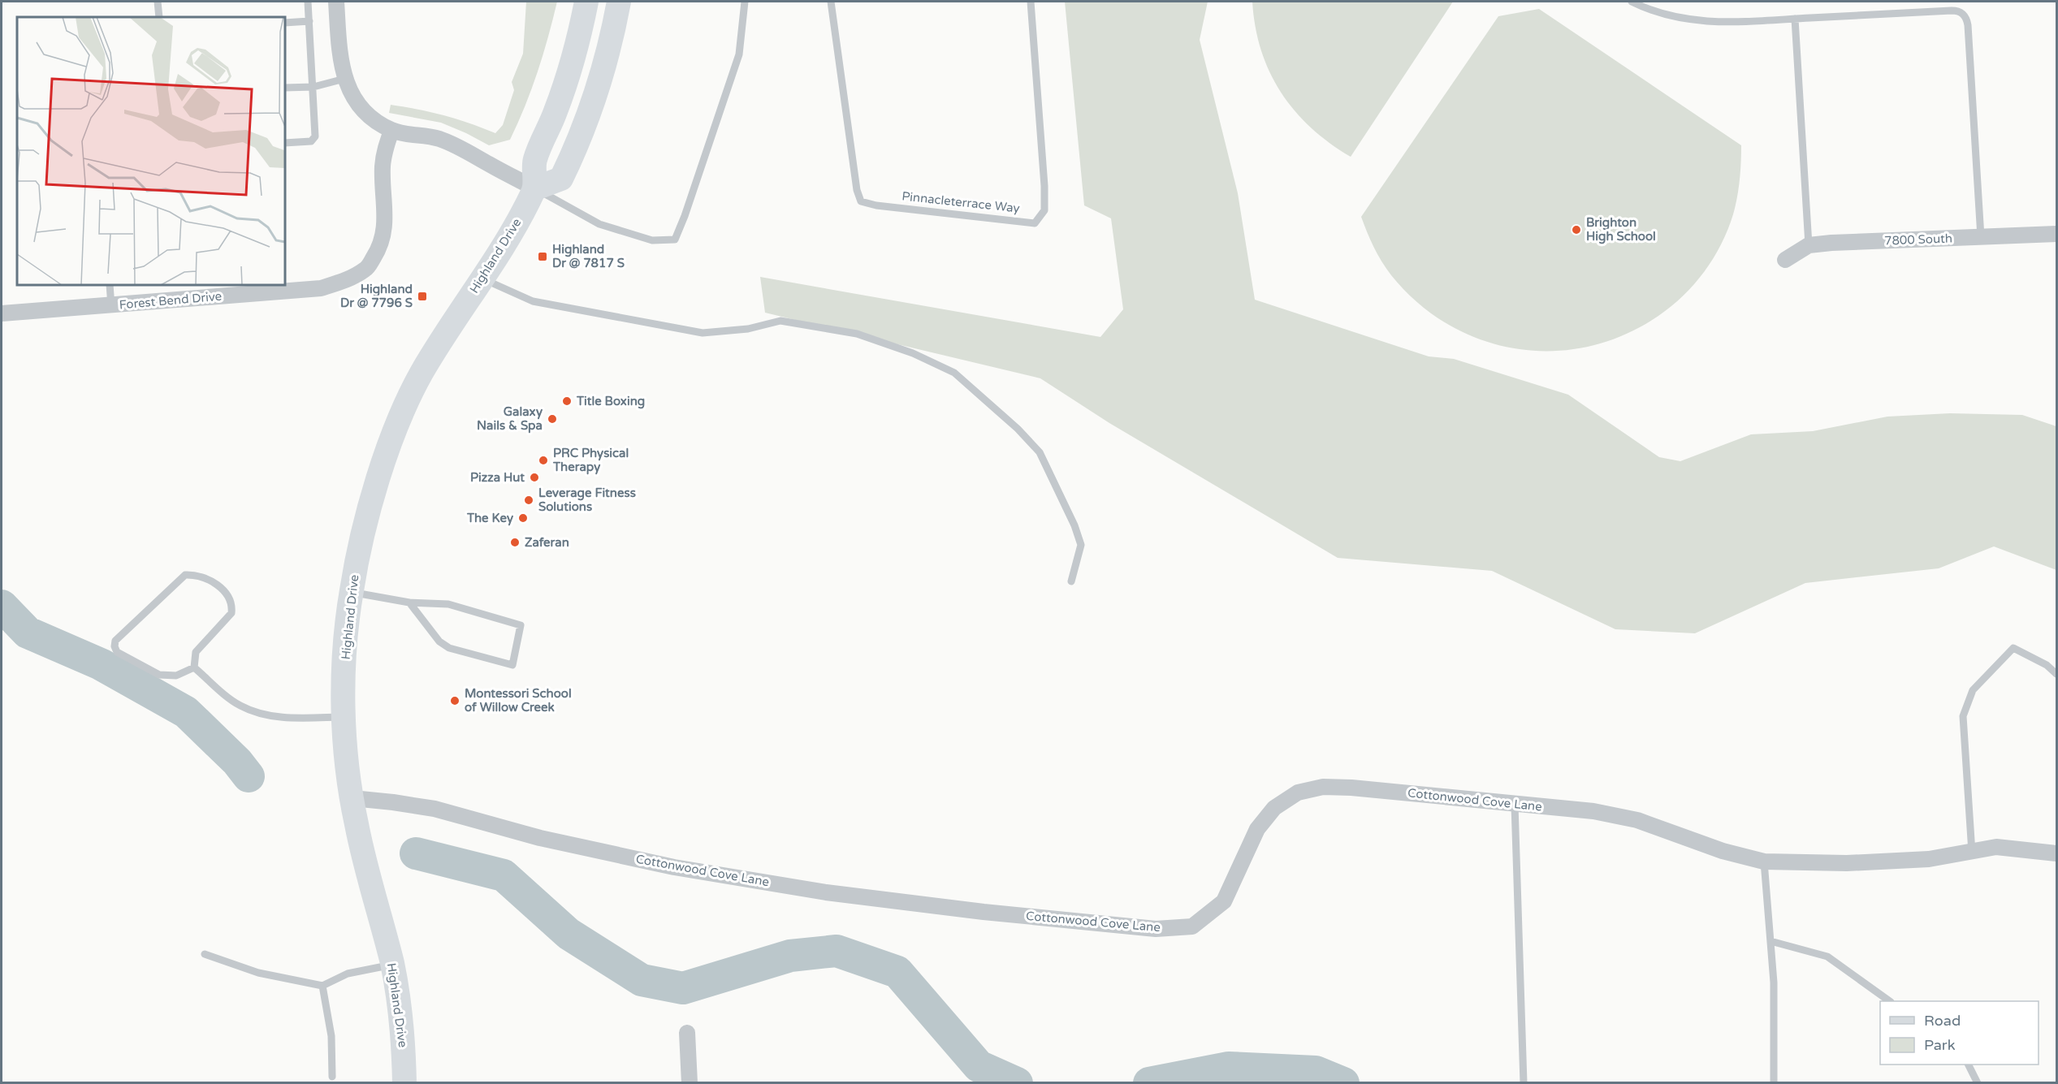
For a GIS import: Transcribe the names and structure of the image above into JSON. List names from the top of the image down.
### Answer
{
  "streets": {
    "main road": ["Highland Drive"],
    "street": ["7800 South", "Forest Bend Drive", "Cottonwood Cove Lane"],
    "lane": ["Pinnacleterrace Way"]
  },
  "crossings": [
    ["Highland Drive", "Cottonwood Cove Lane"]
  ],
  "places": {
    "other": [
      "Brighton High School",
      "Title Boxing",
      "Galaxy Nails & Spa",
      "PRC Physical Therapy",
      "Pizza Hut",
      "Leverage Fitness Solutions",
      "The Key",
      "Zaferan",
      "Montessori School of Willow Creek"
    ],
    "transit": ["Highland Dr @ 7817 S", "Highland Dr @ 7796 S"]
  },
  "legend": ["Road", "Park"]
}
